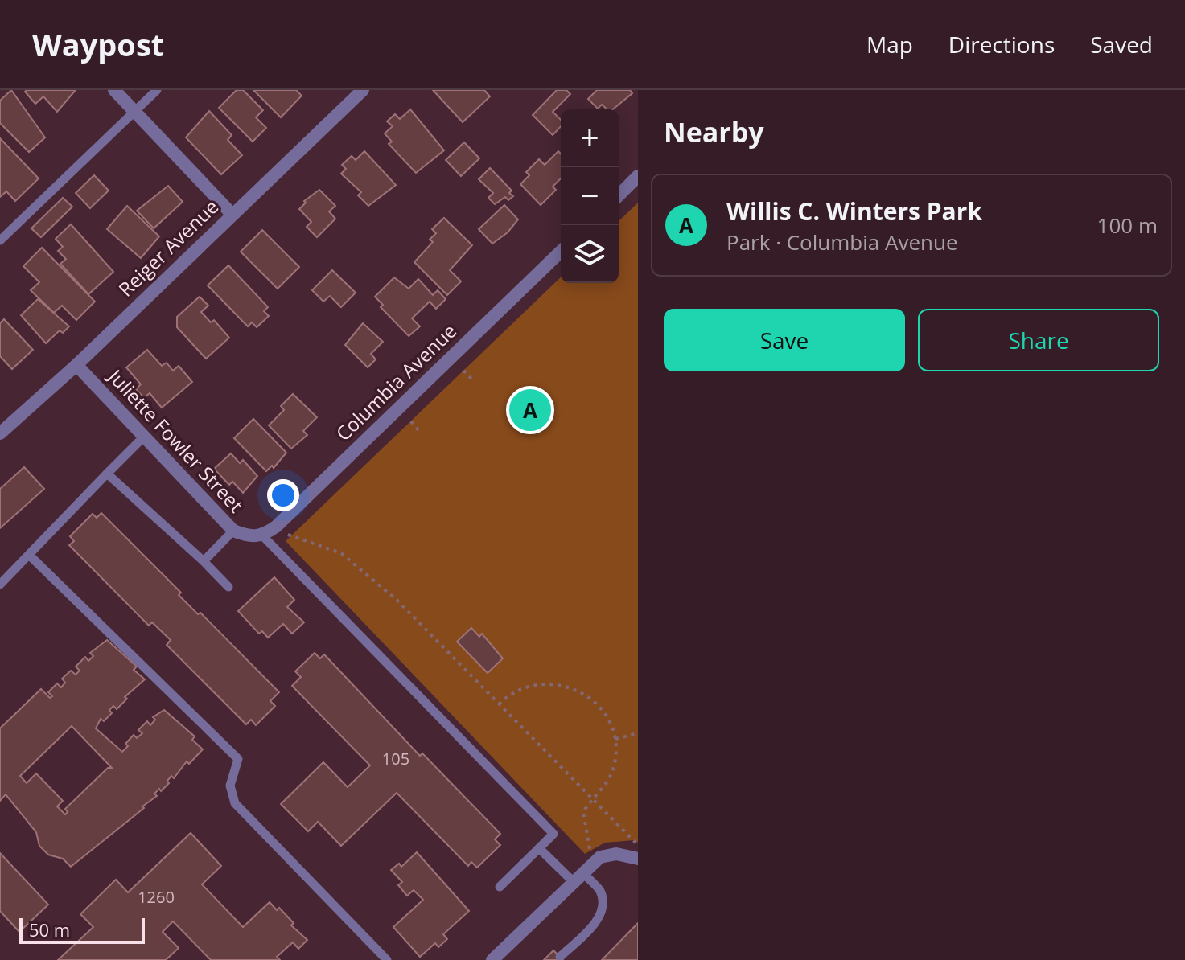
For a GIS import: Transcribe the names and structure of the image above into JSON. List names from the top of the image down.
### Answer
{
  "streets": {
    "street": ["Reiger Avenue", "Columbia Avenue", "Juliette Fowler Street"]
  },
  "crossings": [
    ["Reiger Avenue", "Juliette Fowler Street"],
    ["Columbia Avenue", "Juliette Fowler Street"]
  ],
  "house_numbers": ["105", "1260"],
  "scale_bar": "50 m",
  "page": {
    "header": "Waypost",
    "nav": ["Map", "Directions", "Saved"],
    "heading": "Nearby",
    "map_buttons": ["+", "−"],
    "list": [
      {
        "mark": "A",
        "name": "Willis C. Winters Park",
        "note": "Park · Columbia Avenue",
        "value": "100 m"
      }
    ],
    "buttons": ["Save", "Share"],
    "pins": "A",
    "scale": "50 m"
  }
}
